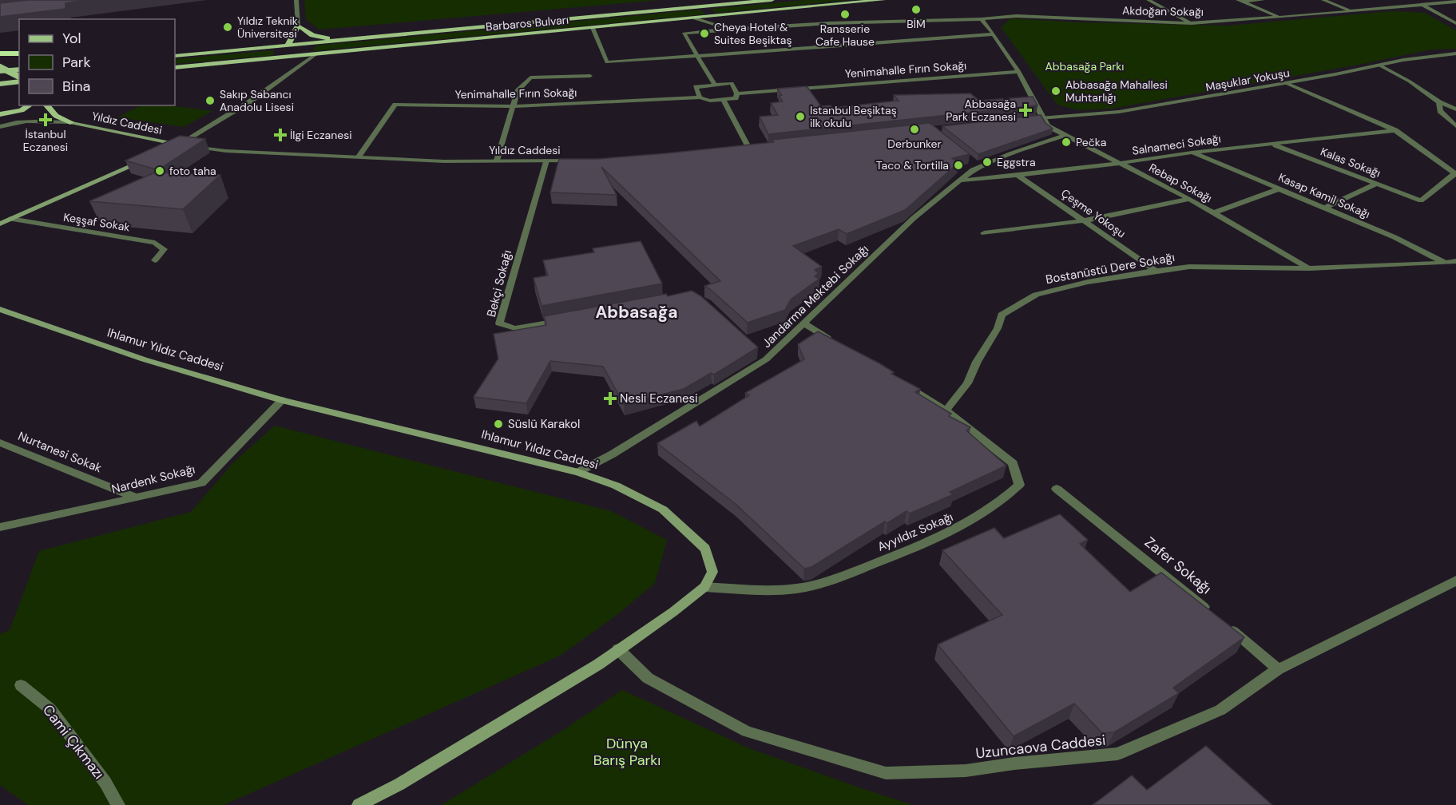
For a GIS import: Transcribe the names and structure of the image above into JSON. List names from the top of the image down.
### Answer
{
  "streets": {
    "main road": ["Barbaros Bulvarı", "Yıldız Caddesi", "Ihlamur Yıldız Caddesi"],
    "street": [
      "Akdoğan Sokağı",
      "Yenimahalle Fırın Sokağı",
      "Maşuklar Yokuşu",
      "Salnameci Sokağı",
      "Kalas Sokağı",
      "Rebap Sokağı",
      "Kasap Kamil Sokağı",
      "Çeşme Yokoşu",
      "Keşşaf Sokak",
      "Bostanüstü Dere Sokağı",
      "Bekçi Sokağı",
      "Jandarma Mektebi Sokağı",
      "Nurtanesi Sokak",
      "Nardenk Sokağı",
      "Ayyıldız Sokağı",
      "Zafer Sokağı",
      "Cami Çıkmazı",
      "Uzuncaova Caddesi"
    ]
  },
  "crossings": [
    ["Yenimahalle Fırın Sokağı", "Yıldız Caddesi"],
    ["Maşuklar Yokuşu", "Rebap Sokağı"],
    ["Yıldız Caddesi", "Bekçi Sokağı"],
    ["Salnameci Sokağı", "Kalas Sokağı"],
    ["Salnameci Sokağı", "Rebap Sokağı"],
    ["Salnameci Sokağı", "Kasap Kamil Sokağı"],
    ["Salnameci Sokağı", "Çeşme Yokoşu"],
    ["Salnameci Sokağı", "Jandarma Mektebi Sokağı"],
    ["Rebap Sokağı", "Bostanüstü Dere Sokağı"],
    ["Rebap Sokağı", "Jandarma Mektebi Sokağı"],
    ["Kasap Kamil Sokağı", "Bostanüstü Dere Sokağı"],
    ["Çeşme Yokoşu", "Bostanüstü Dere Sokağı"],
    ["Bostanüstü Dere Sokağı", "Ayyıldız Sokağı"],
    ["Jandarma Mektebi Sokağı", "Ihlamur Yıldız Caddesi"],
    ["Ihlamur Yıldız Caddesi", "Nardenk Sokağı"],
    ["Ihlamur Yıldız Caddesi", "Ayyıldız Sokağı"],
    ["Nurtanesi Sokak", "Nardenk Sokağı"]
  ],
  "districts": ["Abbasağa"],
  "parks": ["Abbasağa Parkı", "Dünya Barış Parkı"],
  "places": {
    "other": [
      "BİM",
      "Ransserie Cafe Hause",
      "Yıldız Teknik Üniversitesi",
      "Cheya Hotel & Suites Beşiktaş",
      "Abbasağa Mahallesi Muhtarlığı",
      "Sakıp Sabancı Anadolu Lisesi",
      "Istanbul Beşiktaş ilk okulu",
      "Derbunker",
      "Pečka",
      "Eggstra",
      "Taco & Tortilla",
      "foto taha",
      "Süslü Karakol"
    ],
    "health": [
      "Abbasağa Park Eczanesi",
      "İstanbul Eczanesi",
      "İlgi Eczanesi",
      "Nesli Eczanesi"
    ]
  },
  "legend": ["Yol", "Park", "Bina"]
}
